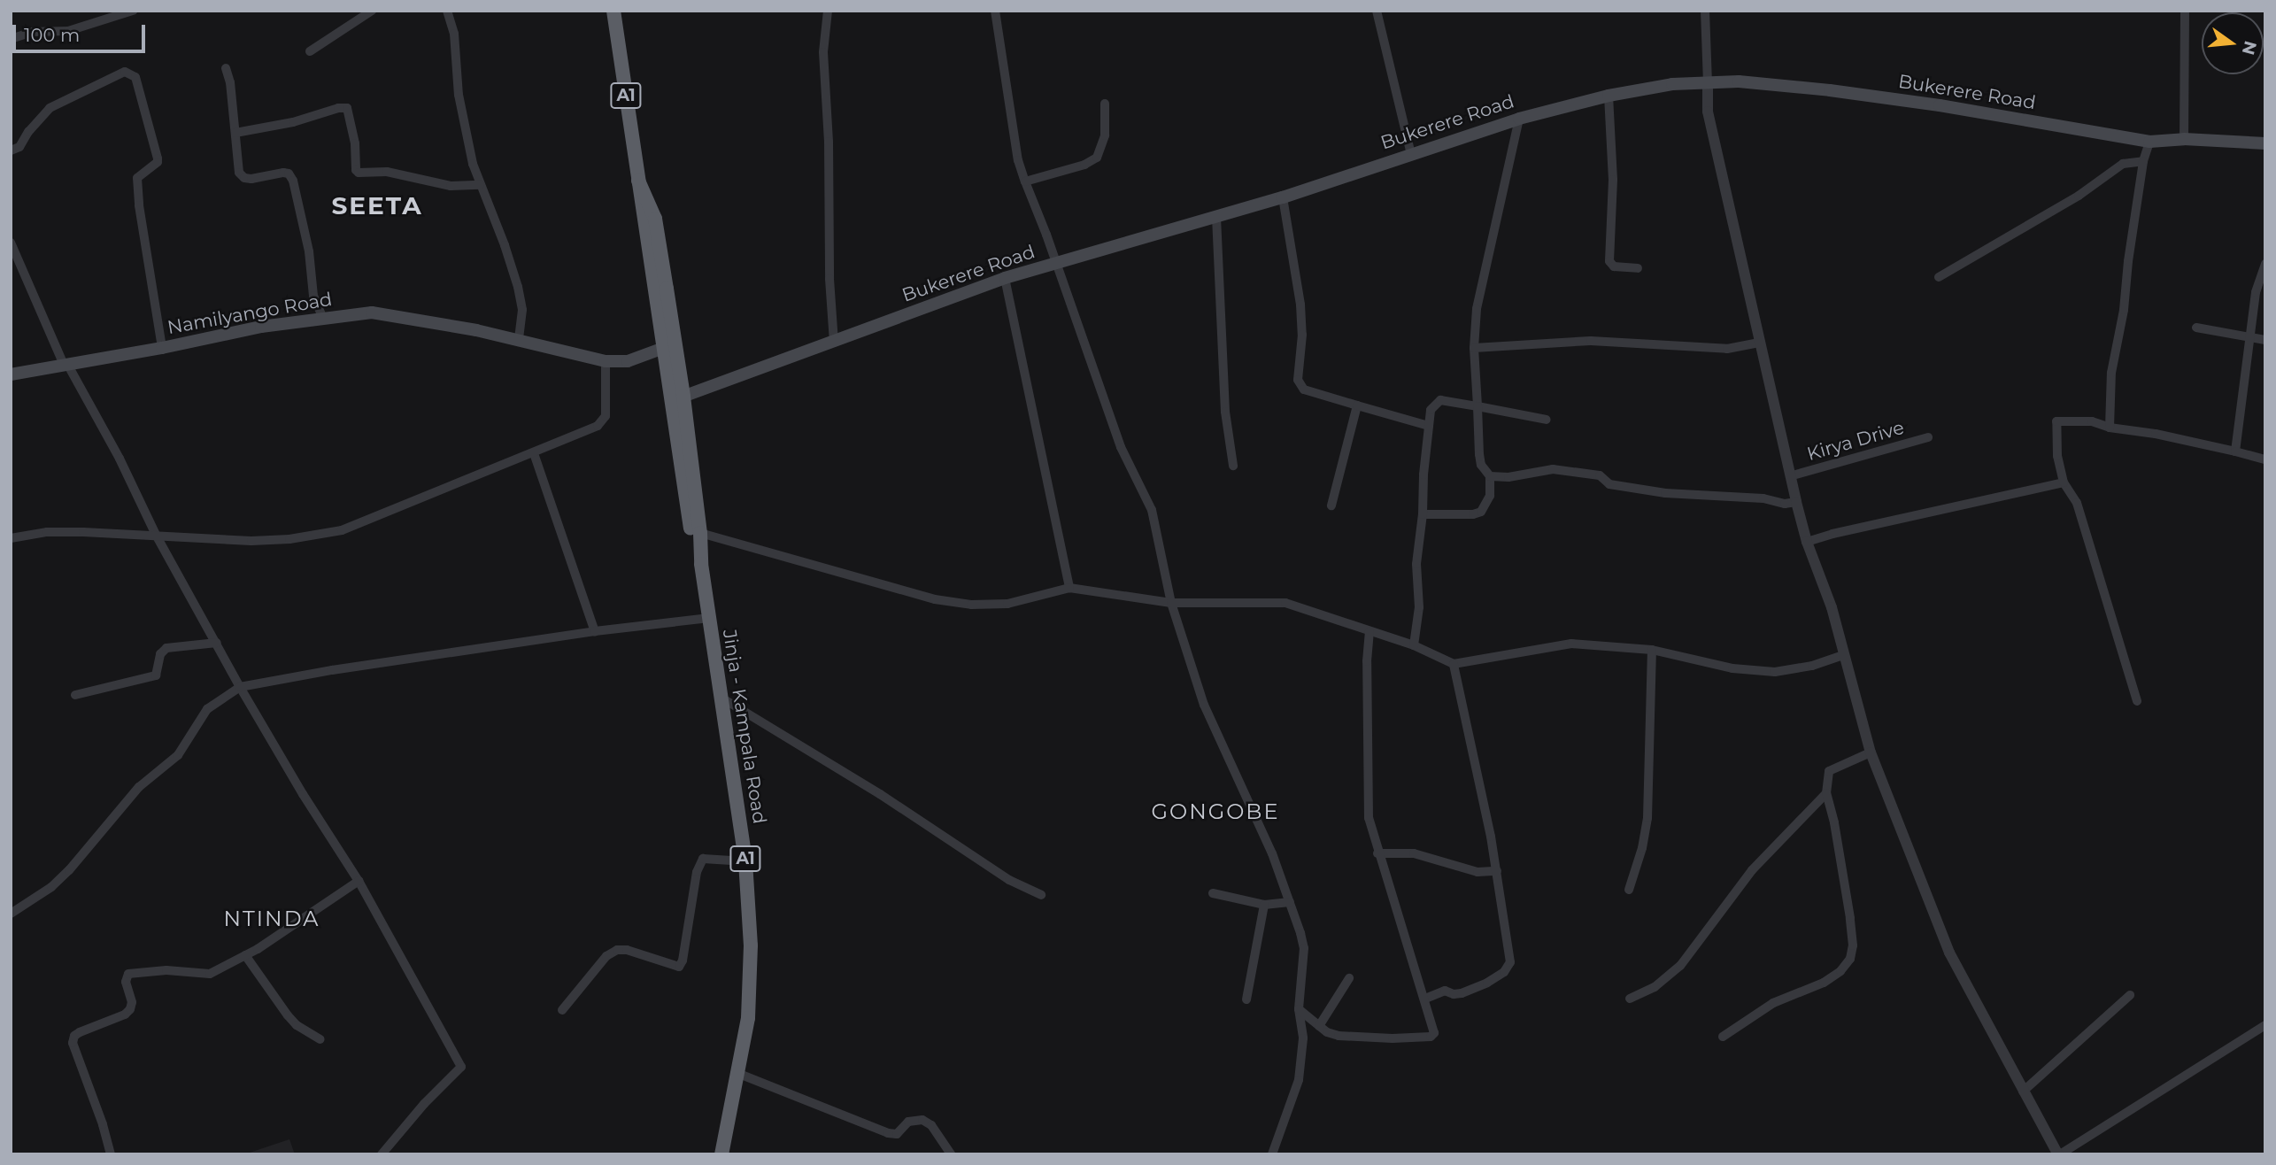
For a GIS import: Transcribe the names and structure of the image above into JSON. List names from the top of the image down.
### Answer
{
  "streets": {
    "highway": ["A1", "Jinja - Kampala Road"],
    "main road": ["Bukerere Road", "Namilyango Road"],
    "street": ["Kirya Drive"]
  },
  "crossings": [
    ["Bukerere Road", "Jinja - Kampala Road"],
    ["Namilyango Road", "Jinja - Kampala Road"]
  ],
  "districts": ["SEETA", "GONGOBE", "NTINDA"],
  "scale_bar": "100 m",
  "north": "right"
}
